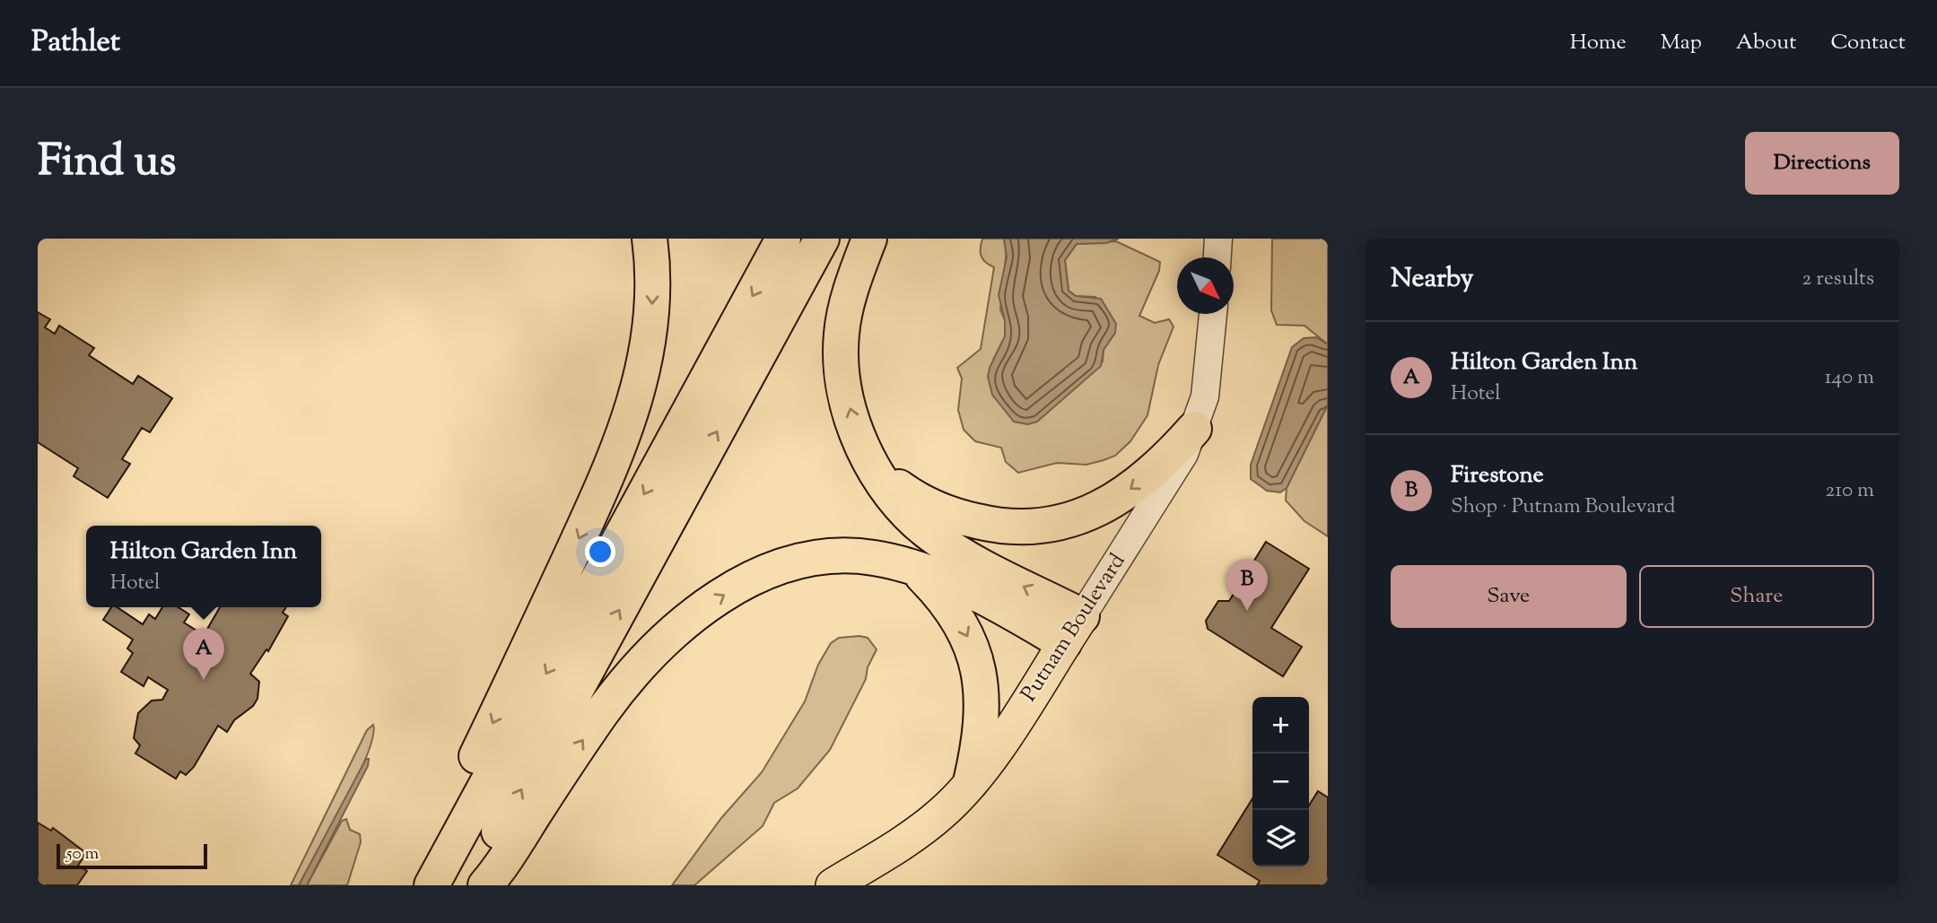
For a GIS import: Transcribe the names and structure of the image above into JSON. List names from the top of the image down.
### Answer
{
  "streets": {
    "main road": ["Putnam Boulevard"]
  },
  "scale_bar": "50 m",
  "north": "bottom right",
  "page": {
    "header": "Pathlet",
    "nav": [
      "Home",
      "Map",
      "About",
      "Contact"
    ],
    "title": "Find us",
    "buttons": [
      "Directions",
      ["Save", "Share"]
    ],
    "heading": ["Nearby", "2 results"],
    "list": [
      {
        "mark": "A",
        "name": "Hilton Garden Inn",
        "note": "Hotel",
        "value": "140 m"
      },
      {
        "mark": "B",
        "name": "Firestone",
        "note": "Shop · Putnam Boulevard",
        "value": "210 m"
      }
    ],
    "popup": ["Hilton Garden Inn", "Hotel"],
    "pins": ["B", "A"],
    "map_buttons": ["+", "−"],
    "scale": "50 m"
  }
}
